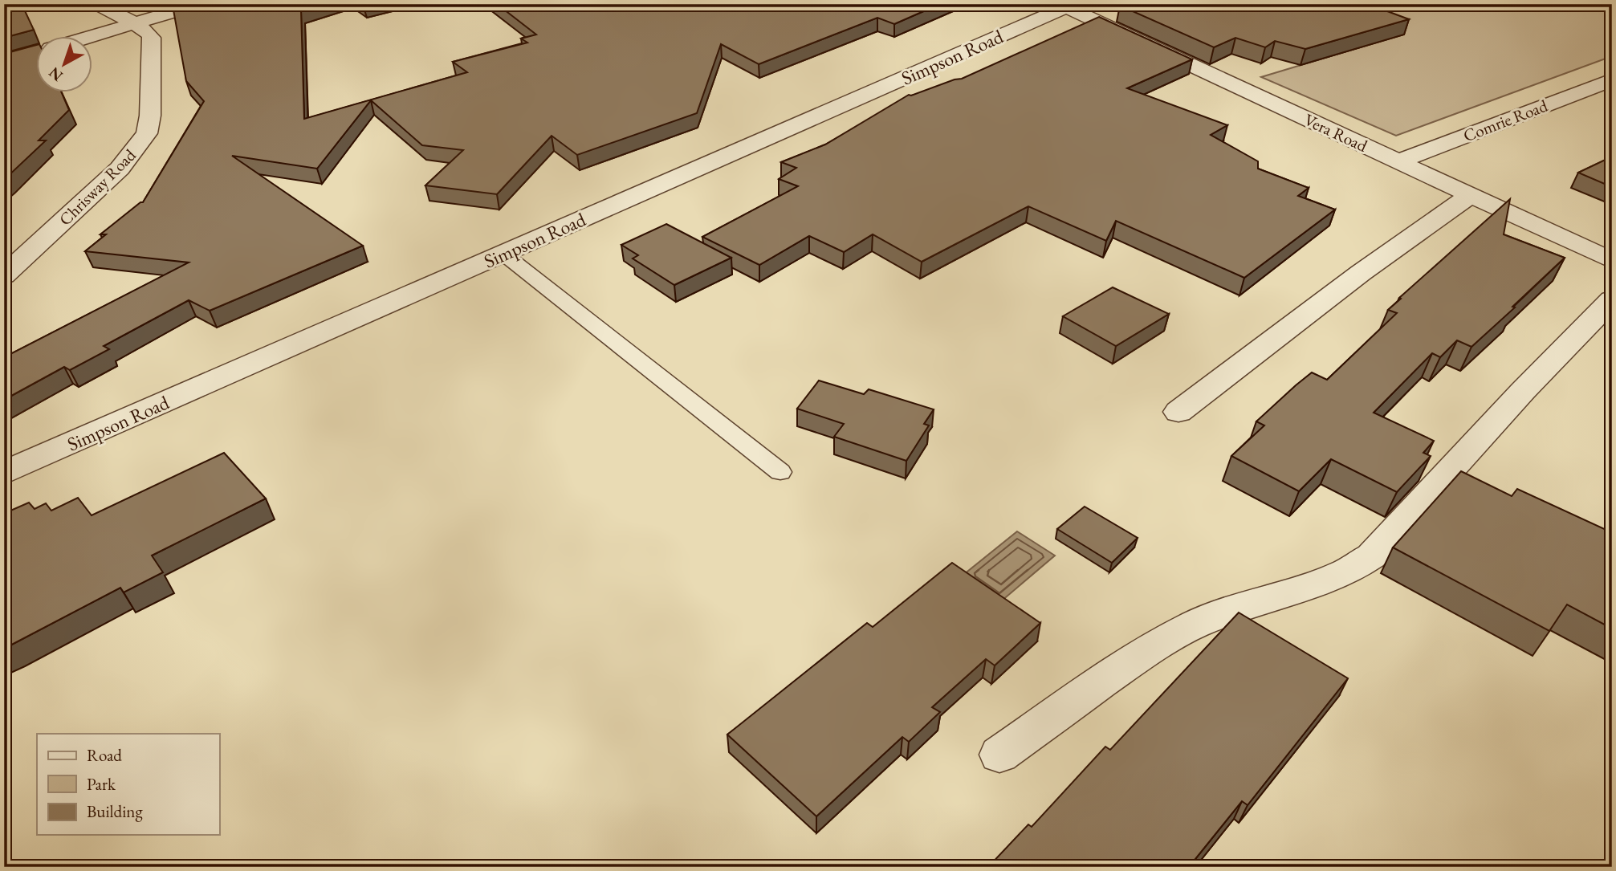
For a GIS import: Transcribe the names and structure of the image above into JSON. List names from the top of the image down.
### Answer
{
  "streets": {
    "street": [
      "Simpson Road",
      "Comrie Road",
      "Vera Road",
      "Chrisway Road"
    ]
  },
  "crossings": [
    ["Simpson Road", "Vera Road"],
    ["Comrie Road", "Vera Road"]
  ],
  "legend": ["Road", "Park", "Building"],
  "north": "bottom left"
}
